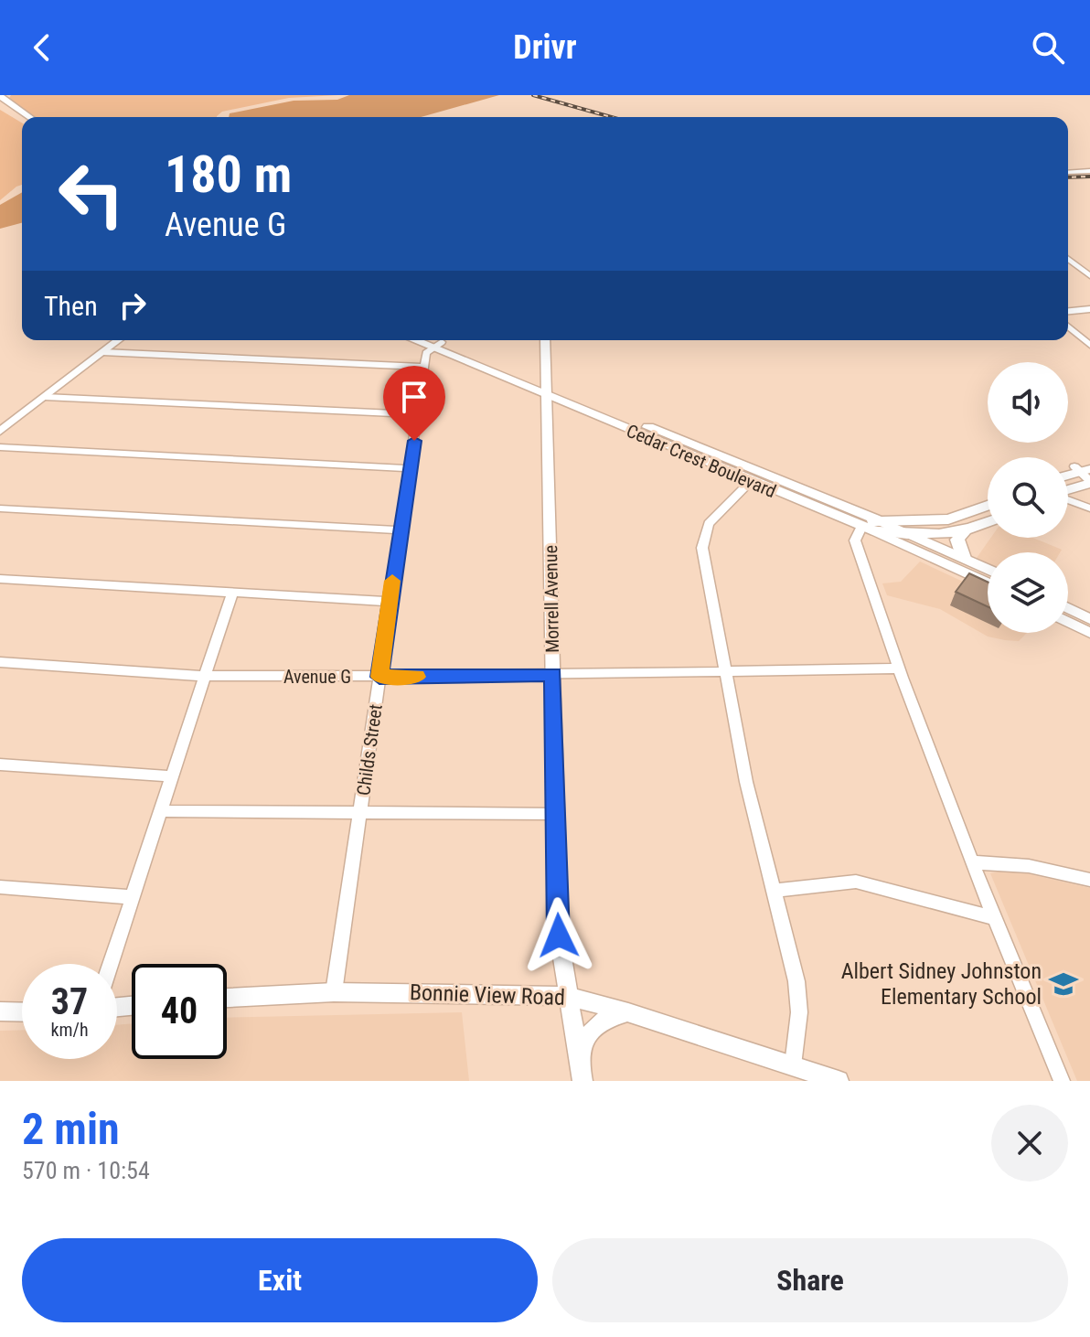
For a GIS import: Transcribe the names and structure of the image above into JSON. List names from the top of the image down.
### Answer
{
  "streets": {
    "main road": ["Cedar Crest Boulevard"],
    "street": [
      "Morrell Avenue",
      "Avenue G",
      "Childs Street",
      "Bonnie View Road"
    ]
  },
  "crossings": [
    ["Cedar Crest Boulevard", "Morrell Avenue"],
    ["Cedar Crest Boulevard", "Childs Street"],
    ["Morrell Avenue", "Avenue G"],
    ["Morrell Avenue", "Bonnie View Road"],
    ["Avenue G", "Childs Street"],
    ["Childs Street", "Bonnie View Road"]
  ],
  "places": {
    "school or university": ["Albert Sidney Johnston Elementary School"]
  },
  "page": {
    "header": "Drivr",
    "turn": ["180 m", "Avenue G"],
    "then": "Then",
    "speed": "37 km/h",
    "limit": "40",
    "heading": ["2 min", "570 m · 10:54"],
    "buttons": ["Exit", "Share"]
  }
}
